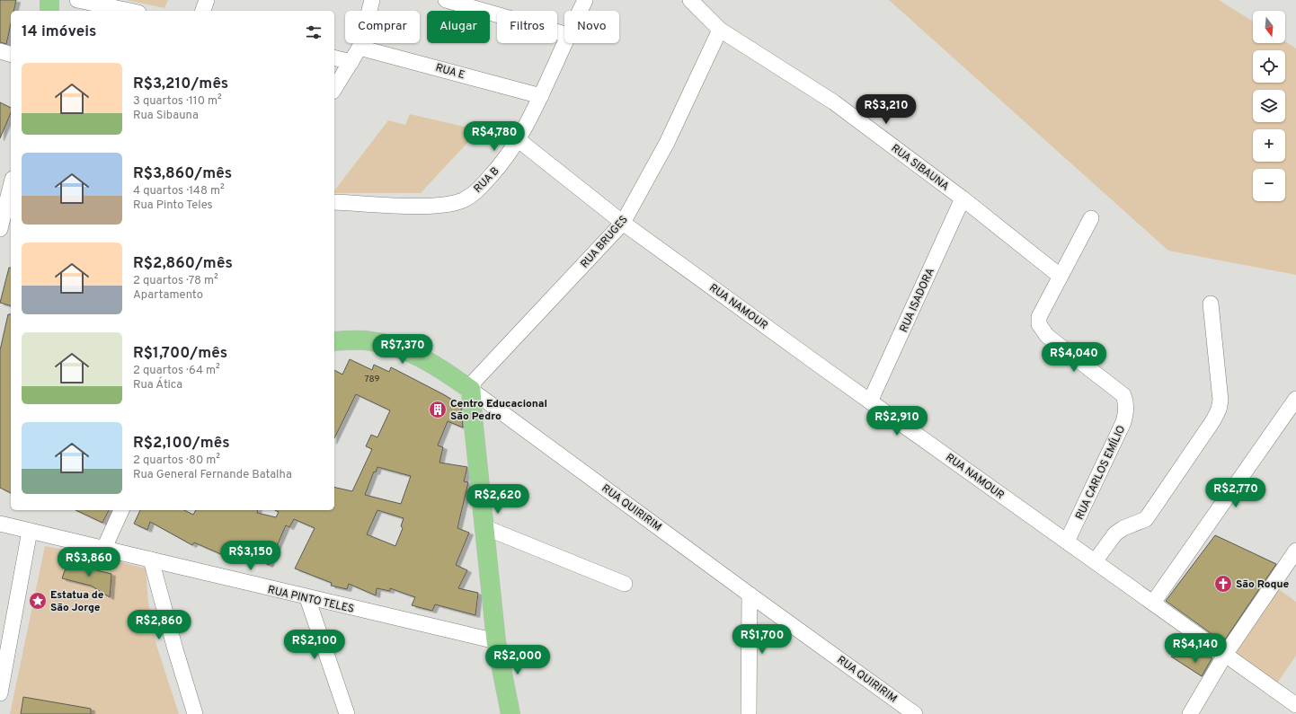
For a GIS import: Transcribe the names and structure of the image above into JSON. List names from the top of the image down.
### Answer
{
  "streets": {
    "main road": ["RUA QUIRIRIM"],
    "street": [
      "RUA E",
      "RUA SIBAUNA",
      "RUA B",
      "RUA BRUGES",
      "RUA ISADORA",
      "RUA NAMOUR",
      "RUA CARLOS EMÍLIO",
      "RUA PINTO TELES"
    ]
  },
  "crossings": [
    ["RUA E", "RUA B"],
    ["RUA SIBAUNA", "RUA BRUGES"],
    ["RUA SIBAUNA", "RUA ISADORA"],
    ["RUA SIBAUNA", "RUA CARLOS EMÍLIO"],
    ["RUA B", "RUA NAMOUR"],
    ["RUA BRUGES", "RUA NAMOUR"],
    ["RUA BRUGES", "RUA QUIRIRIM"],
    ["RUA ISADORA", "RUA NAMOUR"],
    ["RUA NAMOUR", "RUA CARLOS EMÍLIO"]
  ],
  "places": {
    "building": ["Centro Educacional São Pedro"],
    "church": ["São Roque"],
    "place": ["Estatua de São Jorge"]
  },
  "house_numbers": ["789"],
  "north": "bottom",
  "page": {
    "map_buttons": ["+", "−"],
    "chip": [
      "Comprar",
      "Alugar",
      "Filtros",
      "Novo"
    ],
    "heading": "14 imóveis",
    "list": [
      {
        "name": "R$3,210/mês",
        "note": "3 quartos · 110 m² · Rua Sibauna"
      },
      {
        "name": "R$3,860/mês",
        "note": "4 quartos · 148 m² · Rua Pinto Teles"
      },
      {
        "name": "R$2,860/mês",
        "note": "2 quartos · 78 m² · Apartamento"
      },
      {
        "name": "R$1,700/mês",
        "note": "2 quartos · 64 m² · Rua Ática"
      },
      {
        "name": "R$2,100/mês",
        "note": "2 quartos · 80 m² · Rua General Fernande Batalha"
      }
    ],
    "price": [
      "R$3,210",
      "R$4,780",
      "R$7,370",
      "R$4,040",
      "R$2,910",
      "R$2,770",
      "R$2,620",
      "R$3,150",
      "R$3,860",
      "R$2,860",
      "R$1,700",
      "R$2,100",
      "R$4,140",
      "R$2,000"
    ]
  }
}
